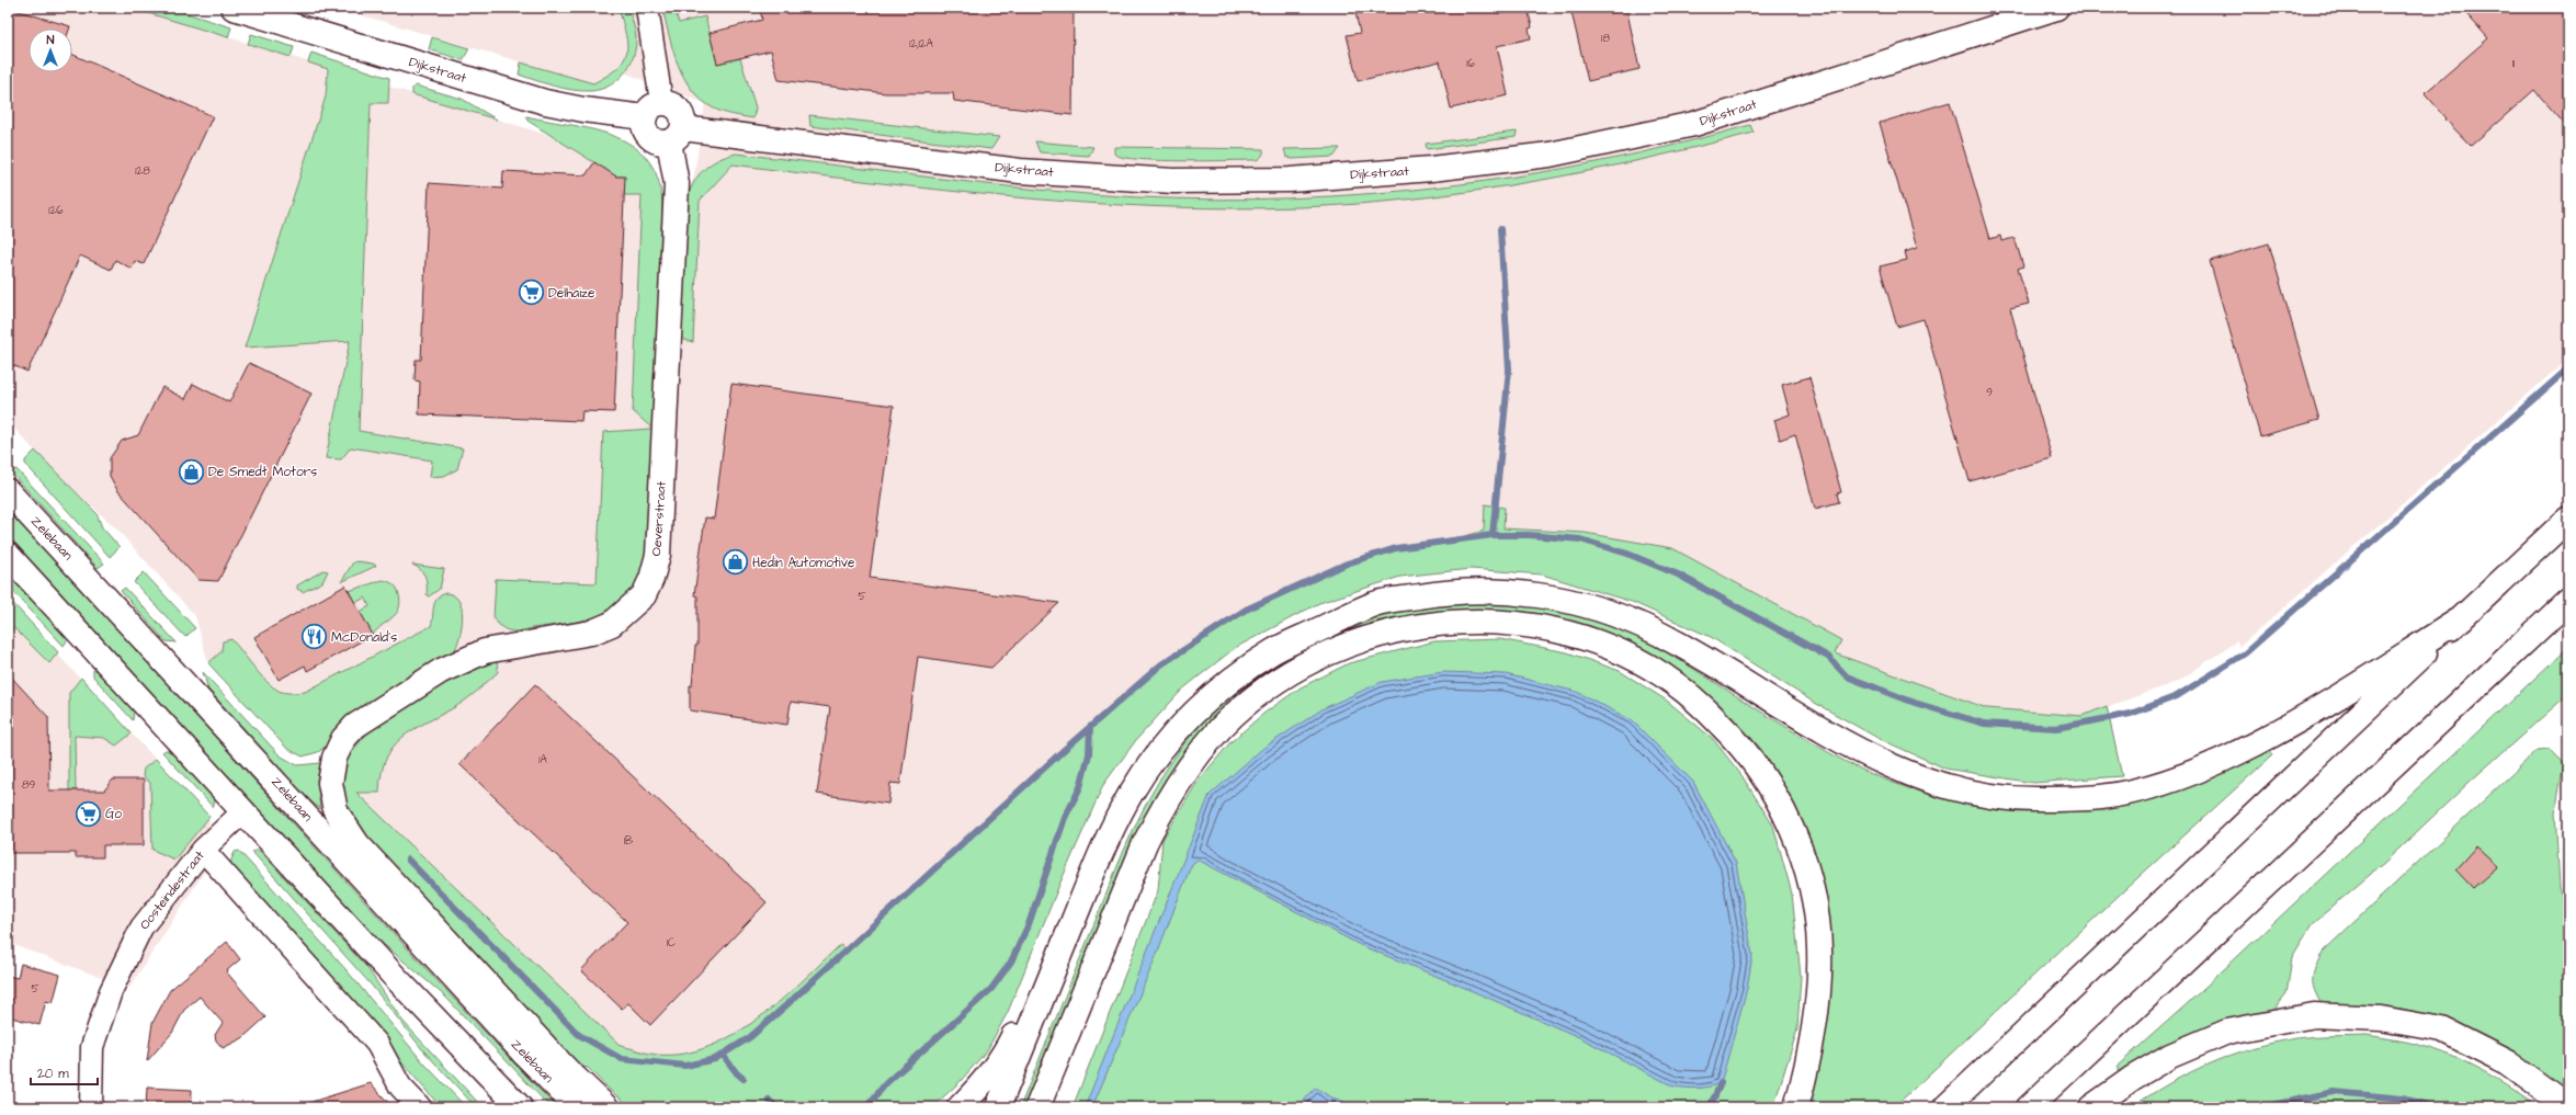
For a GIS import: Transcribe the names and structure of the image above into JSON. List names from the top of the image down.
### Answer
{
  "streets": {
    "main road": ["Dijkstraat", "Oeverstraat", "Zelebaan"],
    "street": ["Oosteindestraat"]
  },
  "crossings": [
    ["Dijkstraat", "Oeverstraat"]
  ],
  "places": {
    "supermarket": ["Delhaize", "Go"],
    "shop": ["De Smedt Motors", "Hedin Automotive"],
    "restaurant": ["McDonald's"]
  },
  "house_numbers": [
    "18",
    "12;12A",
    "16",
    "11",
    "128",
    "126",
    "9",
    "5",
    "1A",
    "89",
    "1B",
    "1C",
    "5"
  ],
  "scale_bar": "20 m",
  "north": "top"
}
